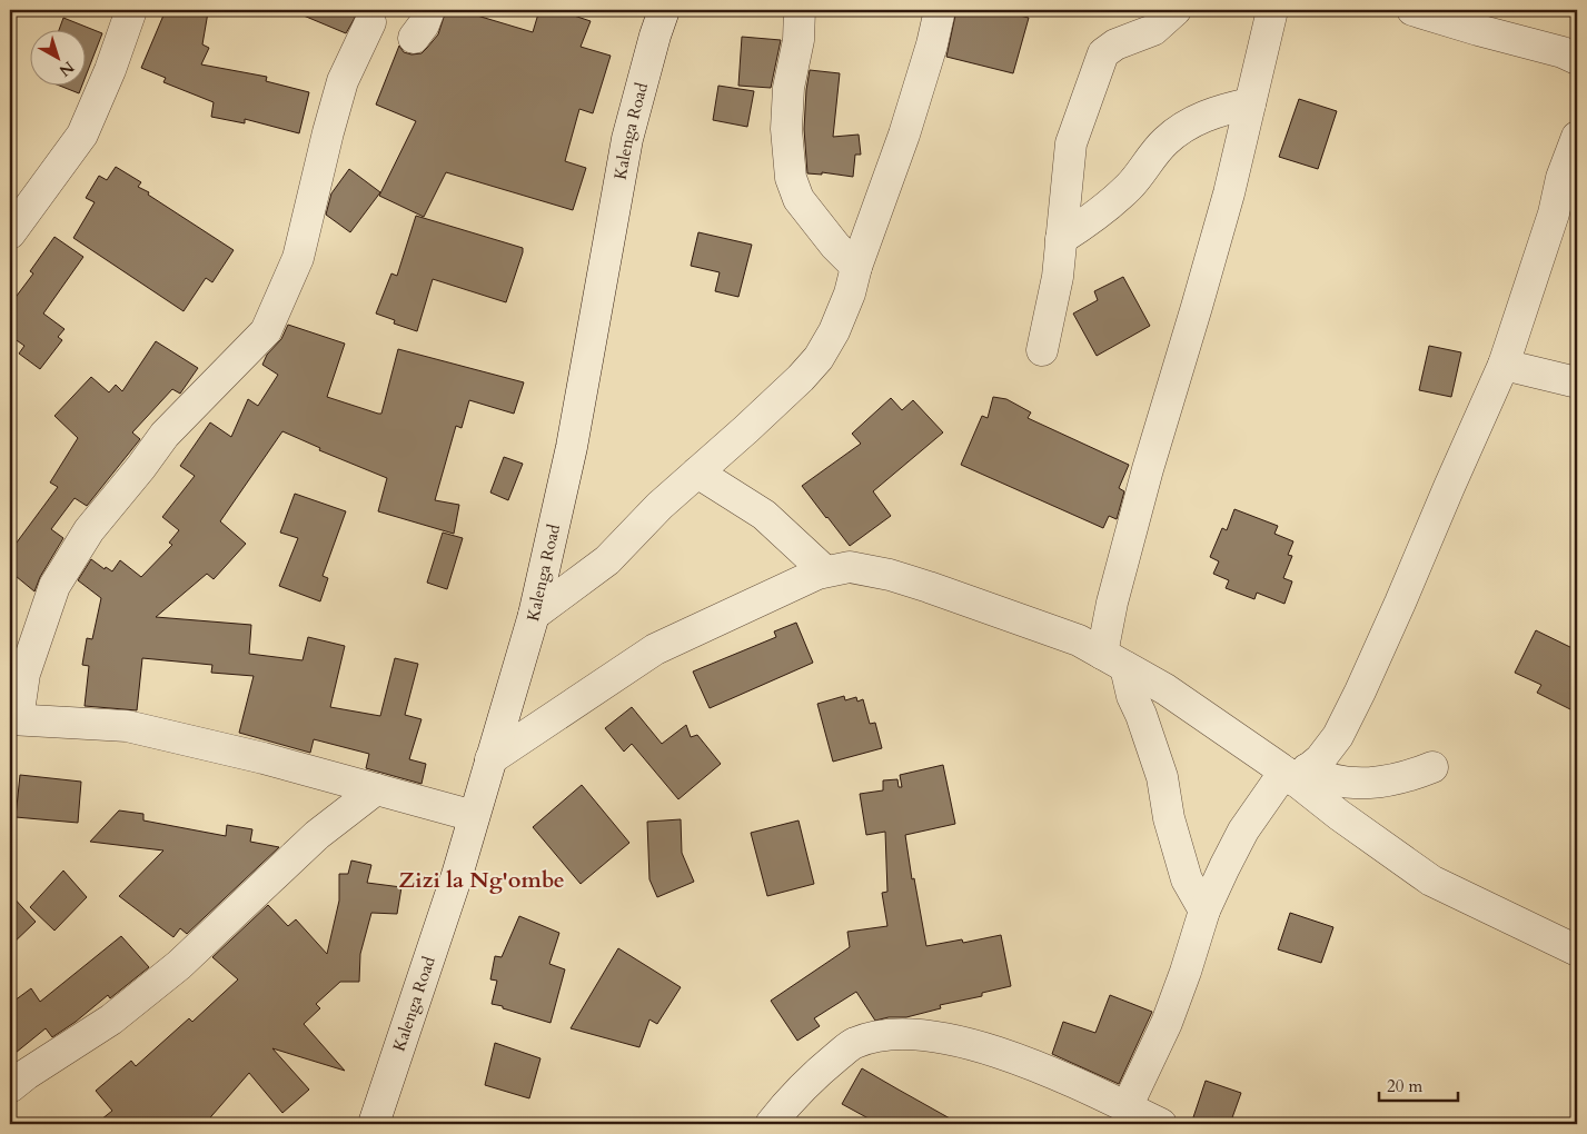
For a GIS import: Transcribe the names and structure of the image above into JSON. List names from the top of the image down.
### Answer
{
  "streets": {
    "street": ["Kalenga Road"]
  },
  "districts": ["Zizi la Ng'ombe"],
  "scale_bar": "20 m",
  "north": "bottom right"
}
